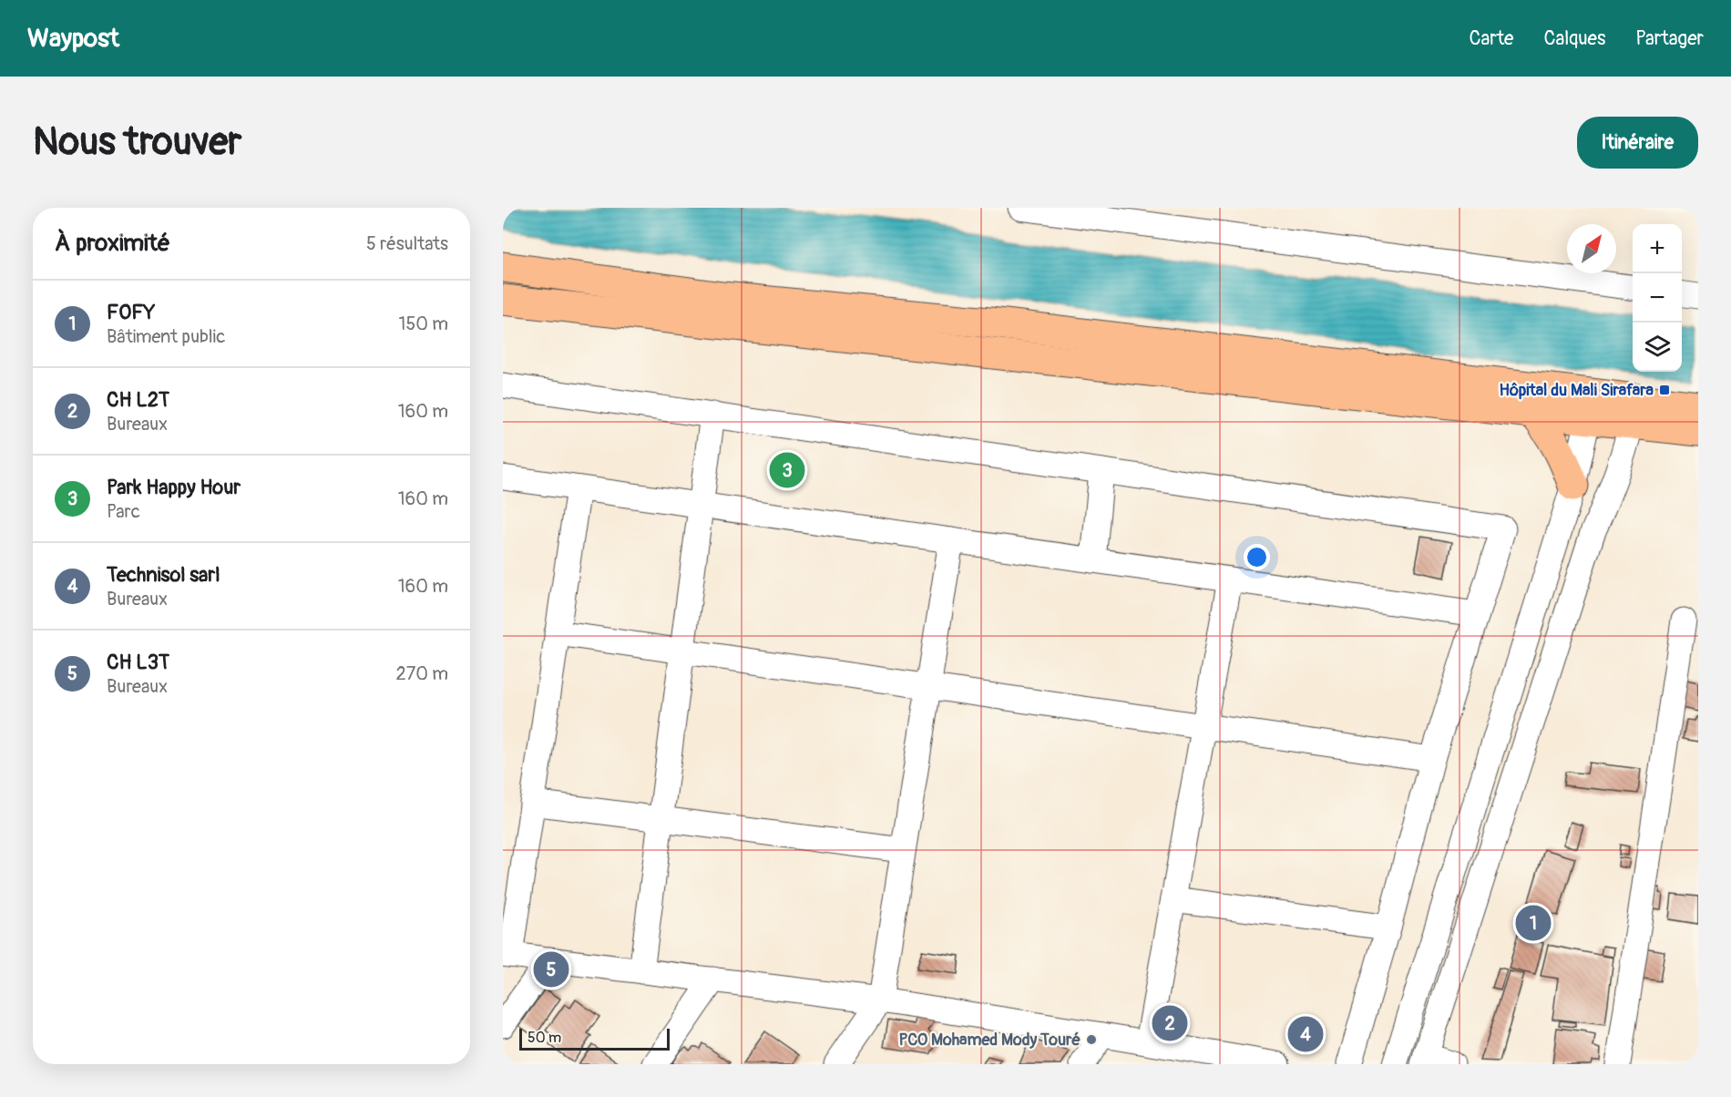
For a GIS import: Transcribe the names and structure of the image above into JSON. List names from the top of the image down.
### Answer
{
  "places": {
    "transit": ["Hôpital du Mali Sirafara"],
    "other": ["PCO Mohamed Mody Touré"]
  },
  "scale_bar": "50 m",
  "north": "top right",
  "page": {
    "header": "Waypost",
    "nav": ["Carte", "Calques", "Partager"],
    "buttons": "Itinéraire",
    "title": "Nous trouver",
    "heading": ["À proximité", "5 résultats"],
    "map_buttons": ["+", "−"],
    "list": [
      {
        "mark": "1",
        "name": "FOFY",
        "note": "Bâtiment public",
        "value": "150 m"
      },
      {
        "mark": "2",
        "name": "CH L2T",
        "note": "Bureaux",
        "value": "160 m"
      },
      {
        "mark": "3",
        "name": "Park Happy Hour",
        "note": "Parc",
        "value": "160 m"
      },
      {
        "mark": "4",
        "name": "Technisol sarl",
        "note": "Bureaux",
        "value": "160 m"
      },
      {
        "mark": "5",
        "name": "CH L3T",
        "note": "Bureaux",
        "value": "270 m"
      }
    ],
    "pins": [
      "3",
      "1",
      "5",
      "2",
      "4"
    ],
    "scale": "50 m"
  }
}
